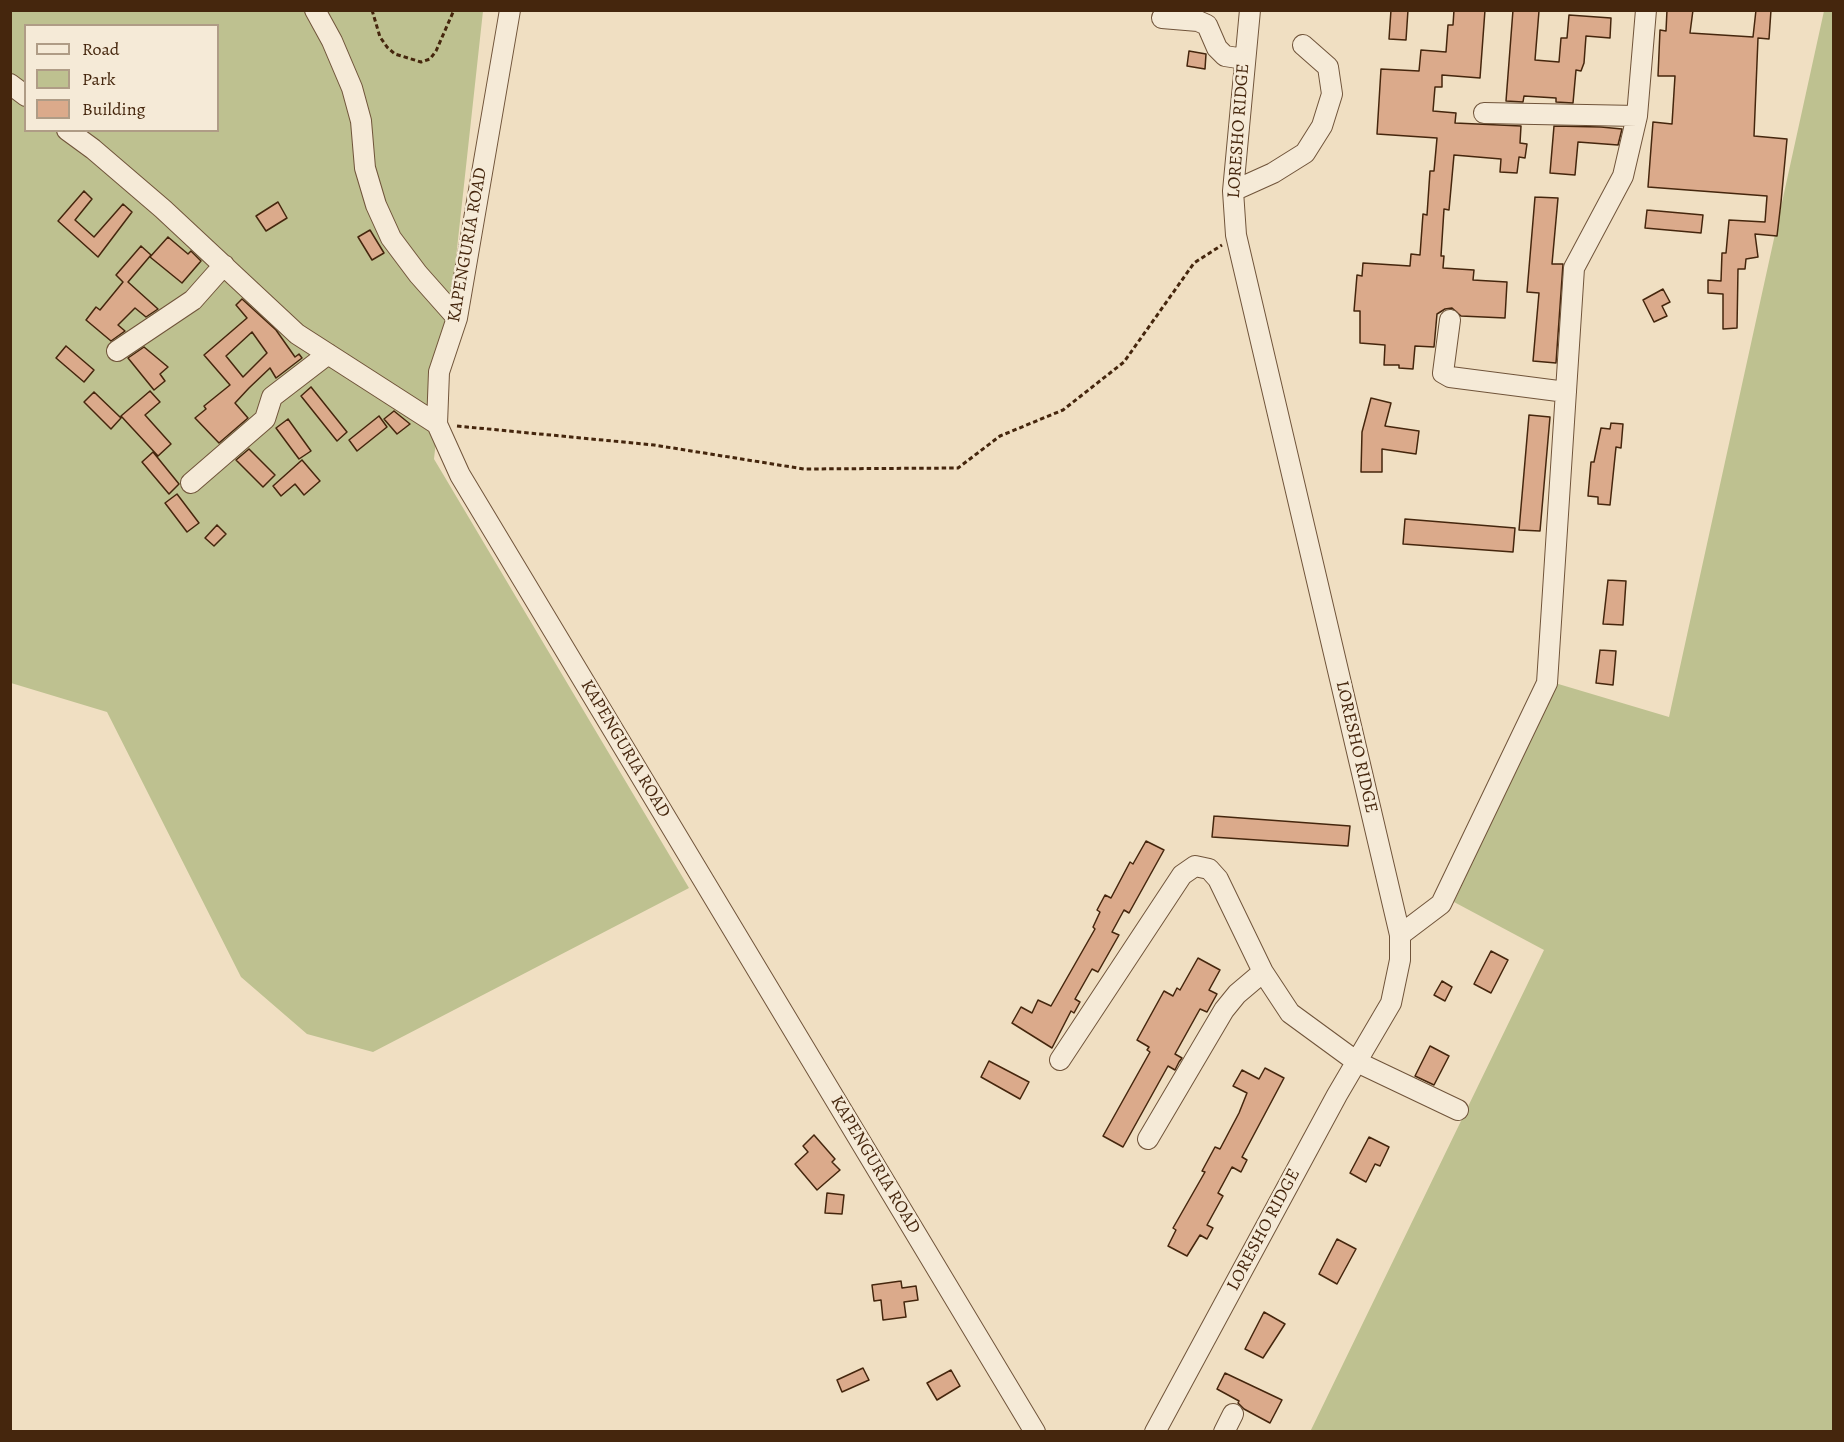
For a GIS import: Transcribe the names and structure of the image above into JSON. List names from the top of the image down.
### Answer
{
  "streets": {
    "street": ["LORESHO RIDGE", "KAPENGURIA ROAD"]
  },
  "legend": ["Road", "Park", "Building"]
}
